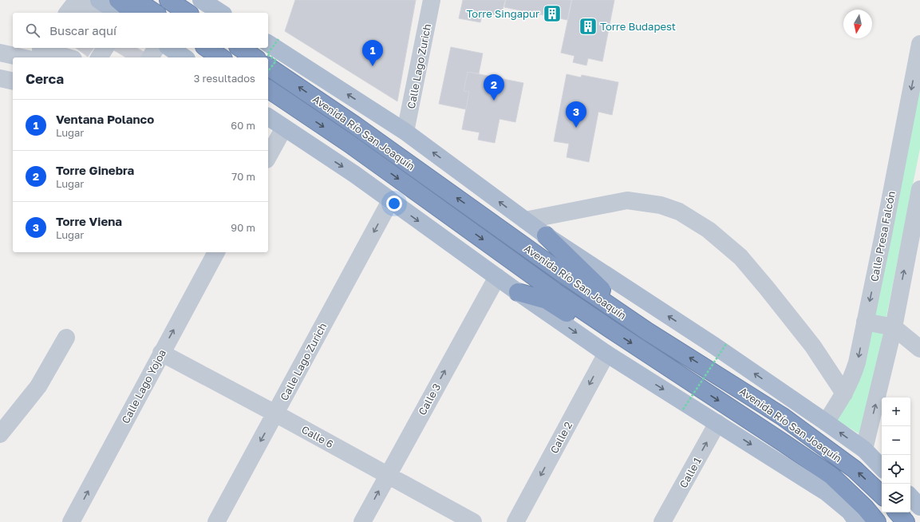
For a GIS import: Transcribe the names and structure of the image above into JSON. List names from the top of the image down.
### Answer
{
  "streets": {
    "highway": ["Avenida Río San Joaquín"],
    "street": [
      "Calle Lago Zurich",
      "Calle Presa Falcón",
      "Calle Lago Yojoa",
      "Calle 3",
      "Calle 6",
      "Calle 2",
      "Calle 1"
    ]
  },
  "crossings": [
    ["Calle Lago Zurich", "Avenida Río San Joaquín"],
    ["Calle Lago Zurich", "Calle 6"],
    ["Avenida Río San Joaquín", "Calle Presa Falcón"],
    ["Calle Lago Yojoa", "Calle 6"],
    ["Calle 3", "Calle 6"]
  ],
  "one_way": [
    "Calle Lago Zurich",
    "Calle 3",
    "Calle 2",
    "Calle 1"
  ],
  "places": {
    "building": ["Torre Singapur", "Torre Budapest"]
  },
  "north": "bottom",
  "page": {
    "search": "Buscar aquí",
    "pins": ["1", "2", "3"],
    "heading": ["Cerca", "3 resultados"],
    "list": [
      {
        "mark": "1",
        "name": "Ventana Polanco",
        "note": "Lugar",
        "value": "60 m"
      },
      {
        "mark": "2",
        "name": "Torre Ginebra",
        "note": "Lugar",
        "value": "70 m"
      },
      {
        "mark": "3",
        "name": "Torre Viena",
        "note": "Lugar",
        "value": "90 m"
      }
    ],
    "map_buttons": ["+", "−"]
  }
}
